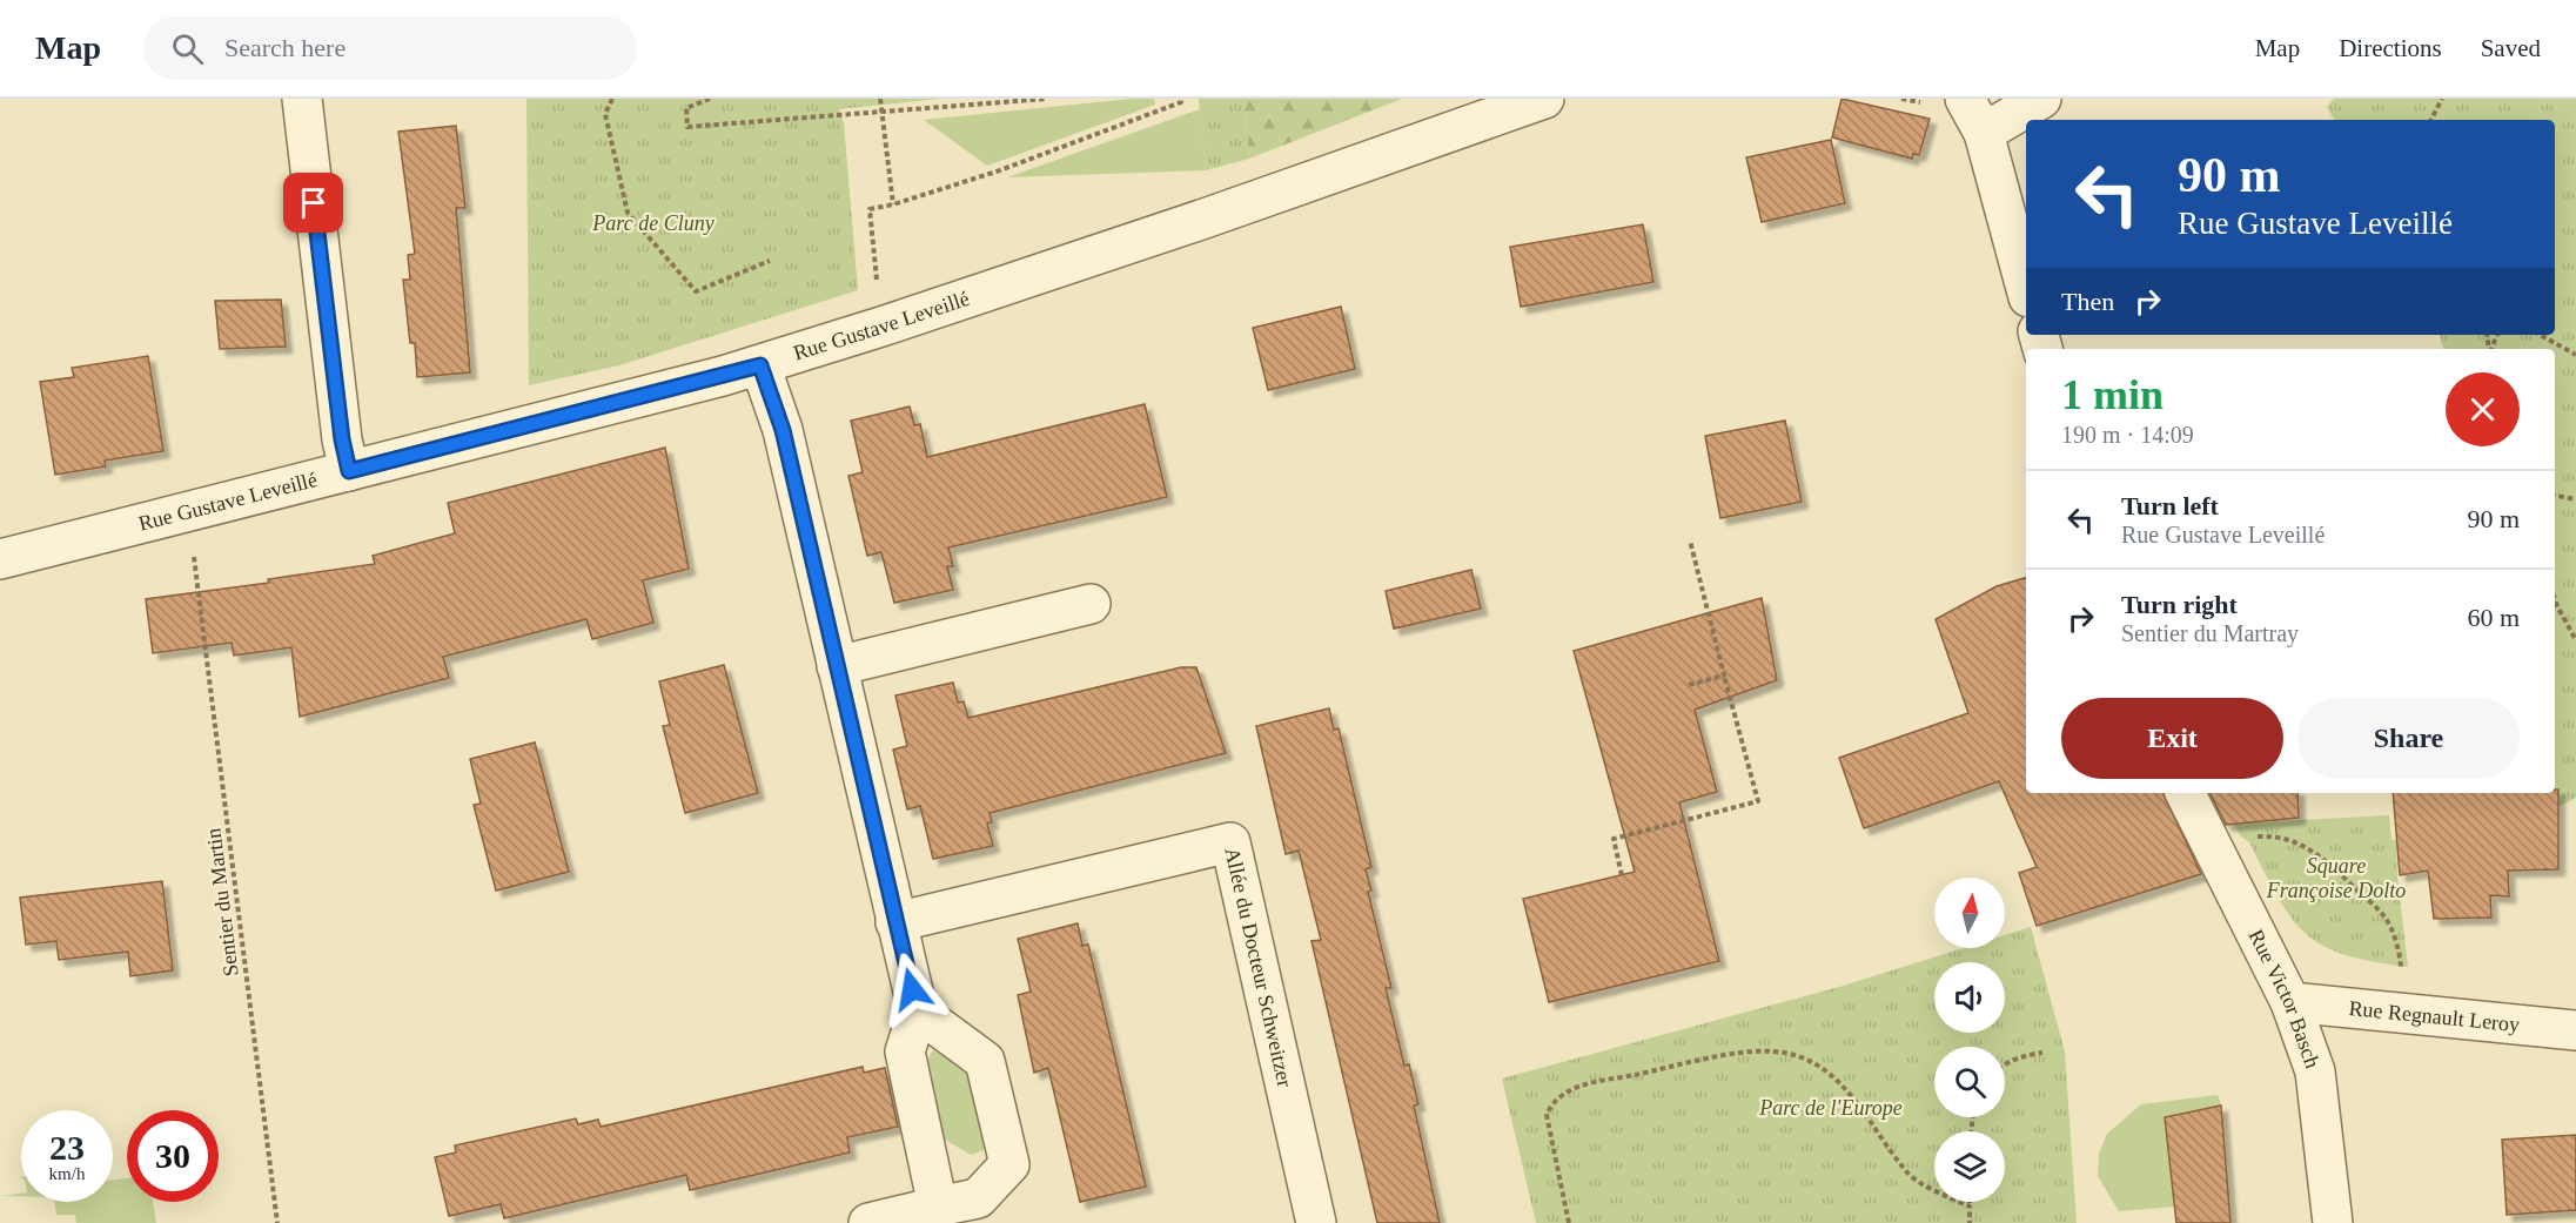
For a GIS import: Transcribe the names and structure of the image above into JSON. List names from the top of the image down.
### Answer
{
  "streets": {
    "street": [
      "Rue Gustave Leveillé",
      "Allée du Docteur Schweitzer",
      "Rue Victor Basch",
      "Rue Regnault Leroy"
    ],
    "path": ["Sentier du Martin"]
  },
  "crossings": [
    ["Rue Victor Basch", "Rue Regnault Leroy"]
  ],
  "parks": ["Parc de Cluny", "Square Françoise Dolto", "Parc de l'Europe"],
  "north": "top",
  "page": {
    "header": "Map",
    "search": "Search here",
    "nav": ["Map", "Directions", "Saved"],
    "turn": ["90 m", "Rue Gustave Leveillé"],
    "then": "Then",
    "heading": ["1 min", "190 m · 14:09"],
    "list": [
      {
        "name": "Turn left",
        "note": "Rue Gustave Leveillé",
        "value": "90 m"
      },
      {
        "name": "Turn right",
        "note": "Sentier du Martray",
        "value": "60 m"
      }
    ],
    "buttons": ["Exit", "Share"],
    "speed": "23 km/h",
    "limit": "30"
  }
}
